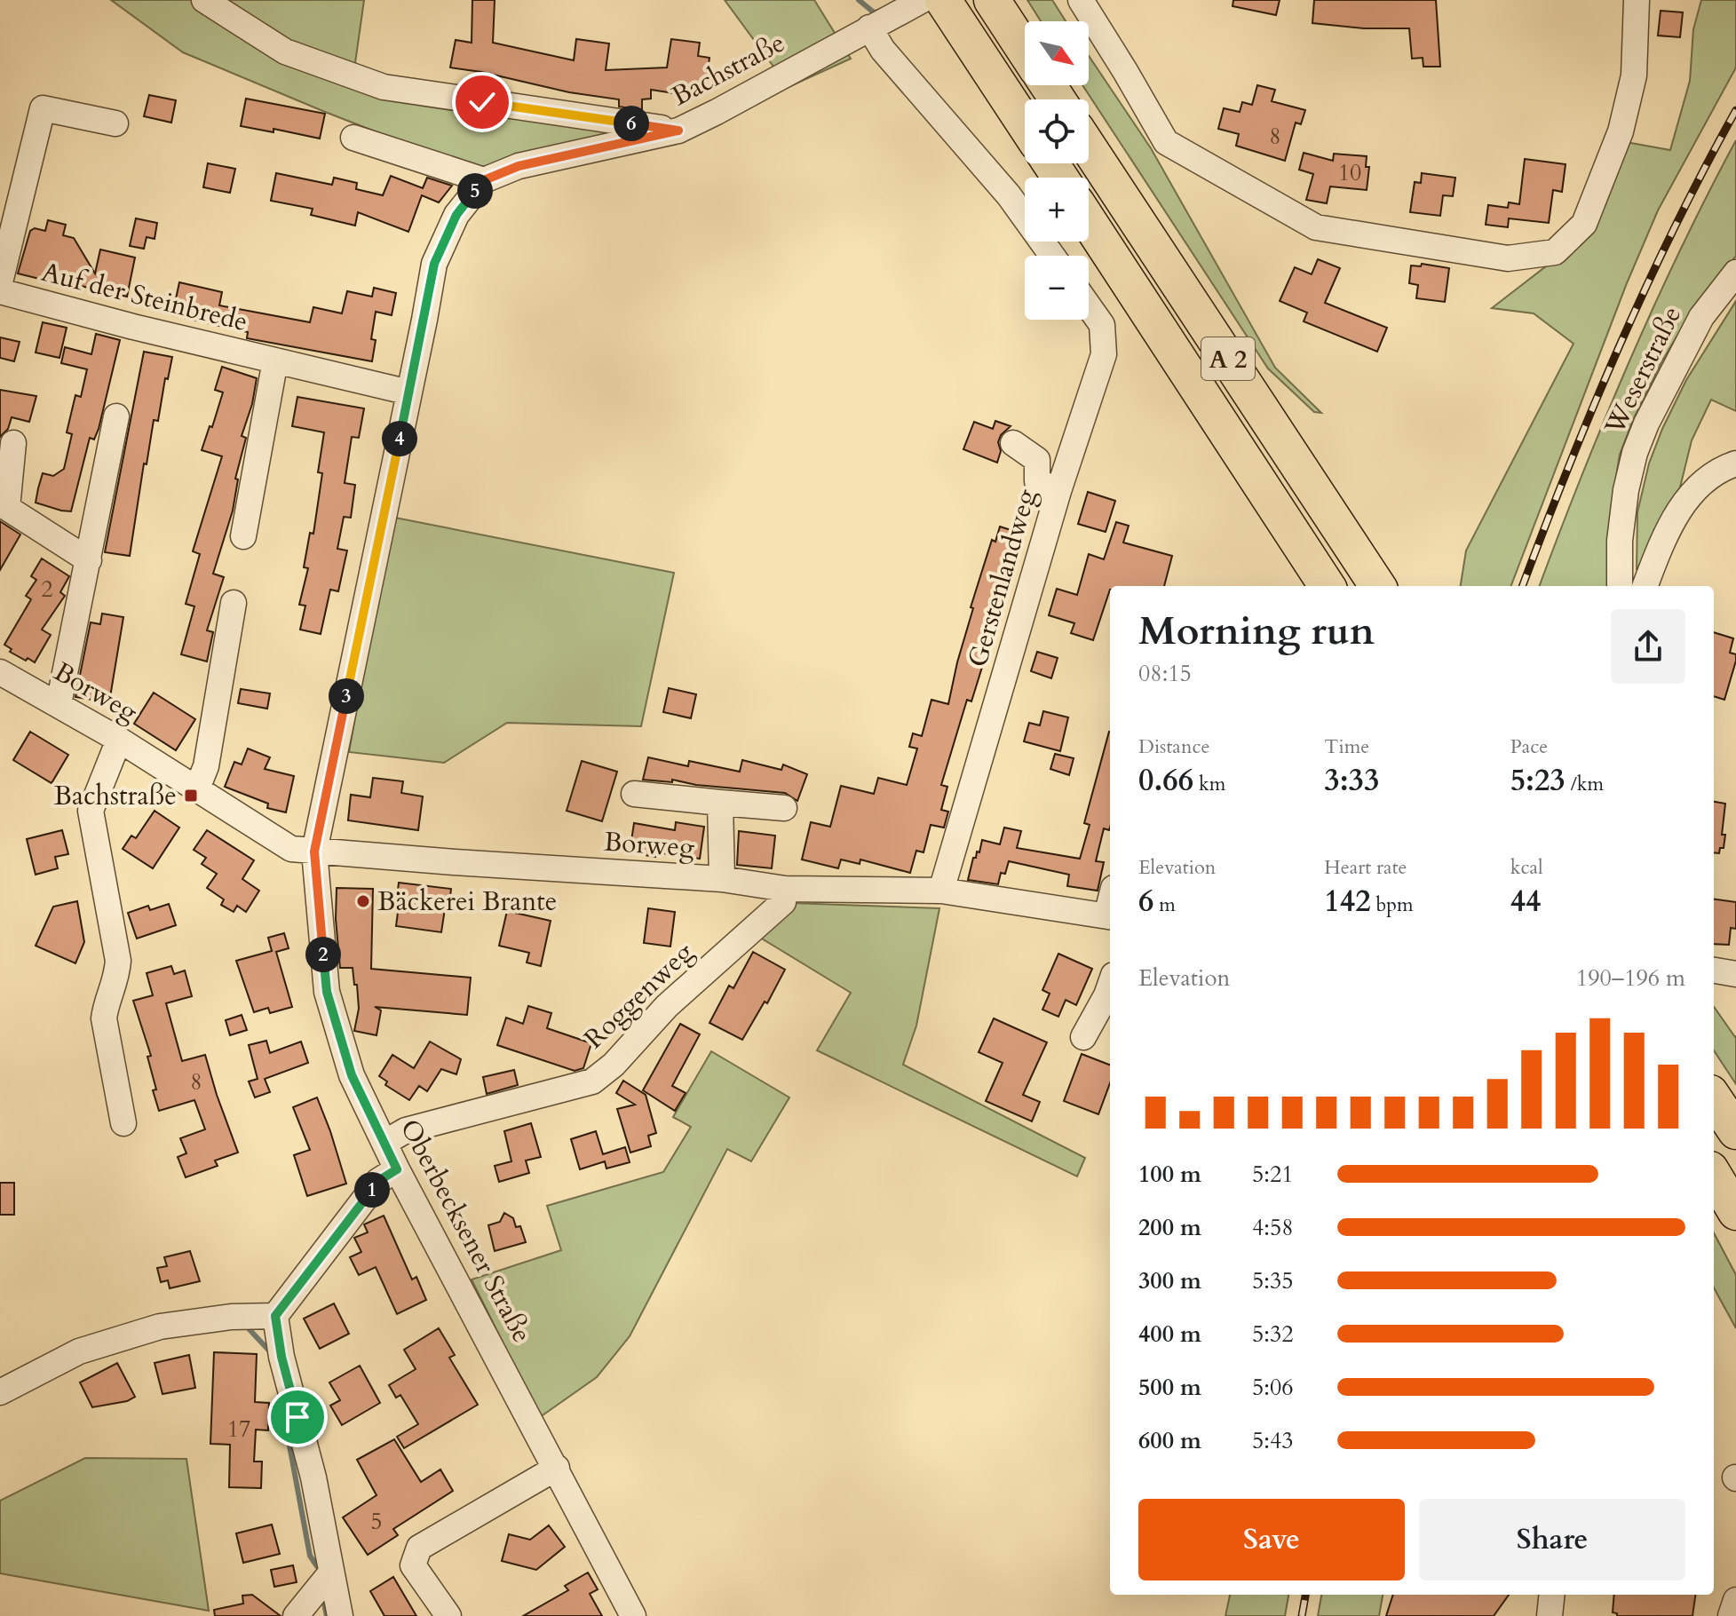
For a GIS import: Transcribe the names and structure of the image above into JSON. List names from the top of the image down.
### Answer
{
  "streets": {
    "highway": ["A 2"],
    "street": [
      "Bachstraße",
      "Auf der Steinbrede",
      "Weserstraße",
      "Gerstenlandweg",
      "Borweg",
      "Roggenweg",
      "Oberbecksener Straße"
    ]
  },
  "crossings": [
    ["Bachstraße", "Auf der Steinbrede"],
    ["Bachstraße", "Borweg"],
    ["Bachstraße", "Oberbecksener Straße"],
    ["Gerstenlandweg", "Borweg"],
    ["Borweg", "Roggenweg"],
    ["Borweg", "Oberbecksener Straße"],
    ["Roggenweg", "Oberbecksener Straße"]
  ],
  "places": {
    "transit": ["Bachstraße"],
    "other": ["Bäckerei Brante"]
  },
  "house_numbers": [
    "8",
    "10",
    "2",
    "8",
    "17",
    "5"
  ],
  "north": "bottom right",
  "page": {
    "map_buttons": ["+", "−"],
    "pins": [
      "6",
      "5",
      "4",
      "3",
      "2",
      "1"
    ],
    "heading": ["Morning run", "08:15"],
    "stats": [
      ["Distance", "0.66 km"],
      ["Time", "3:33"],
      ["Pace", "5:23 /km"],
      ["Elevation", "6 m"],
      ["Heart rate", "142 bpm"],
      ["kcal", "44"]
    ],
    "chart": ["Elevation", "190–196 m"],
    "list": [
      {
        "name": "100 m",
        "note": "5:21"
      },
      {
        "name": "200 m",
        "note": "4:58"
      },
      {
        "name": "300 m",
        "note": "5:35"
      },
      {
        "name": "400 m",
        "note": "5:32"
      },
      {
        "name": "500 m",
        "note": "5:06"
      },
      {
        "name": "600 m",
        "note": "5:43"
      }
    ],
    "buttons": ["Save", "Share"]
  }
}
